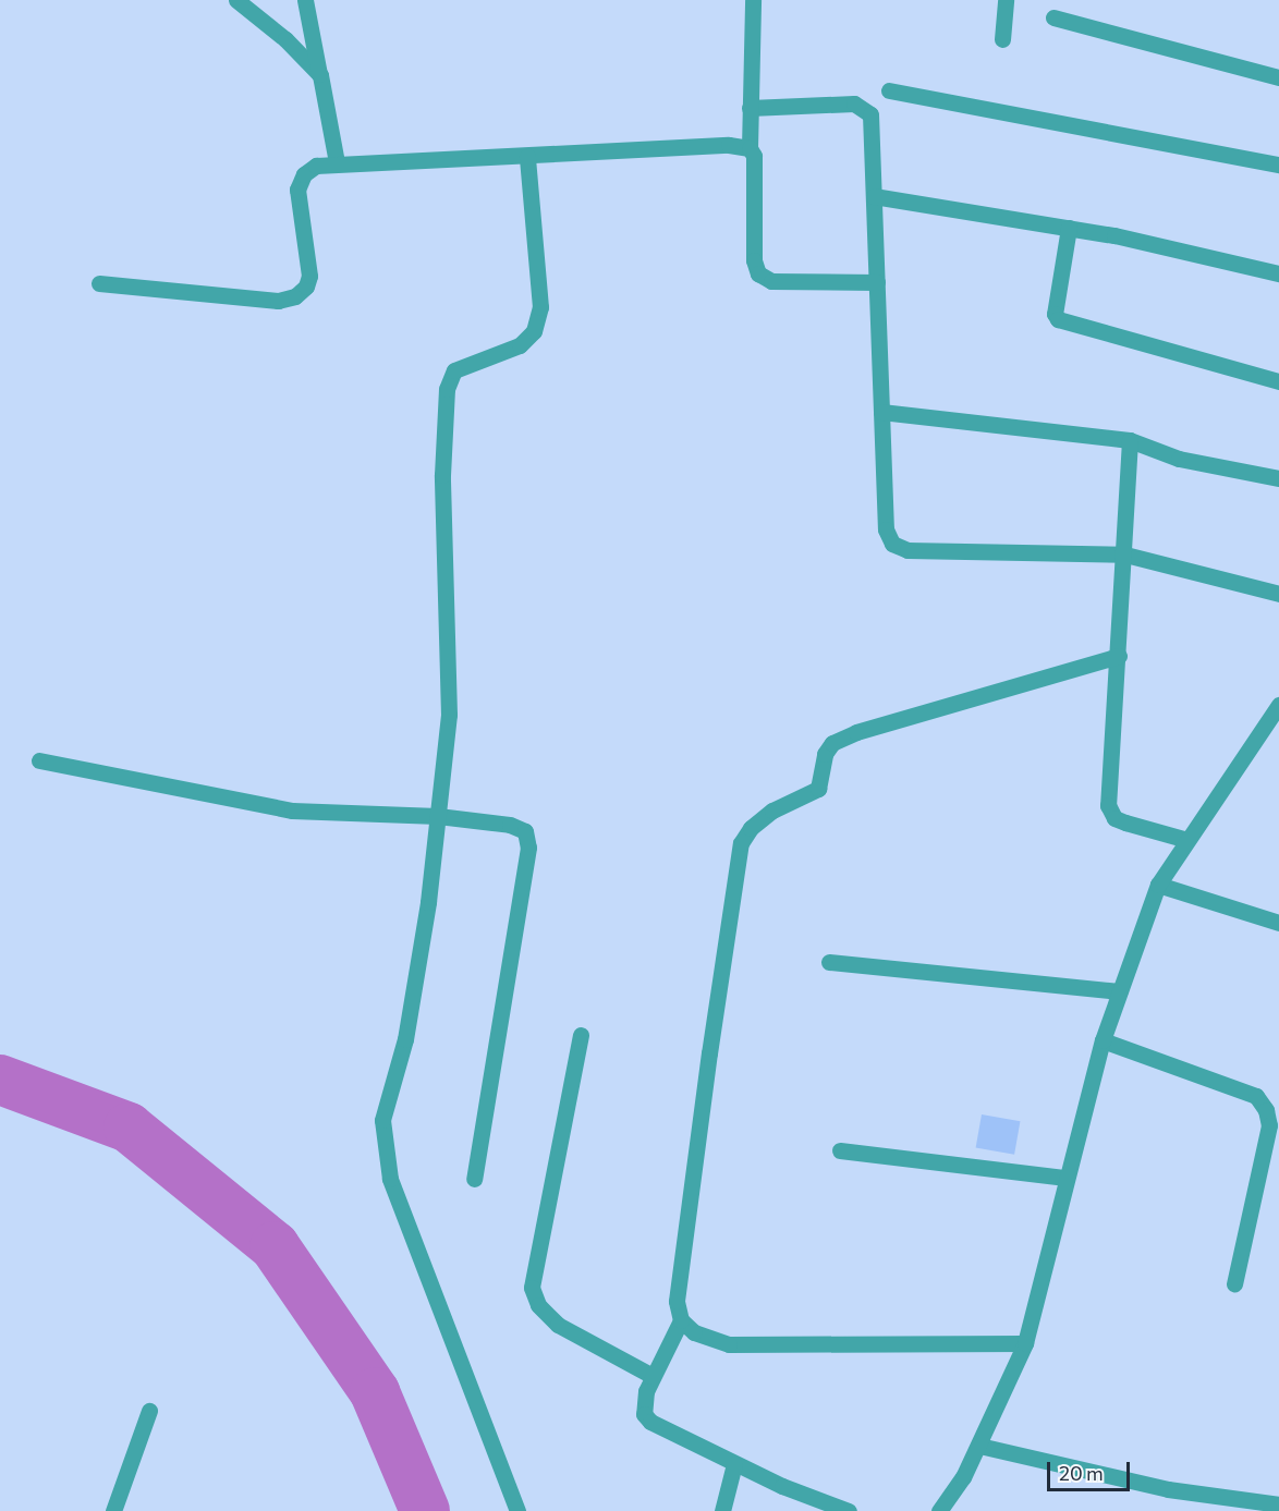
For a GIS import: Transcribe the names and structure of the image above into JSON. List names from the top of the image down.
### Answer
{
  "scale_bar": "20 m"
}
